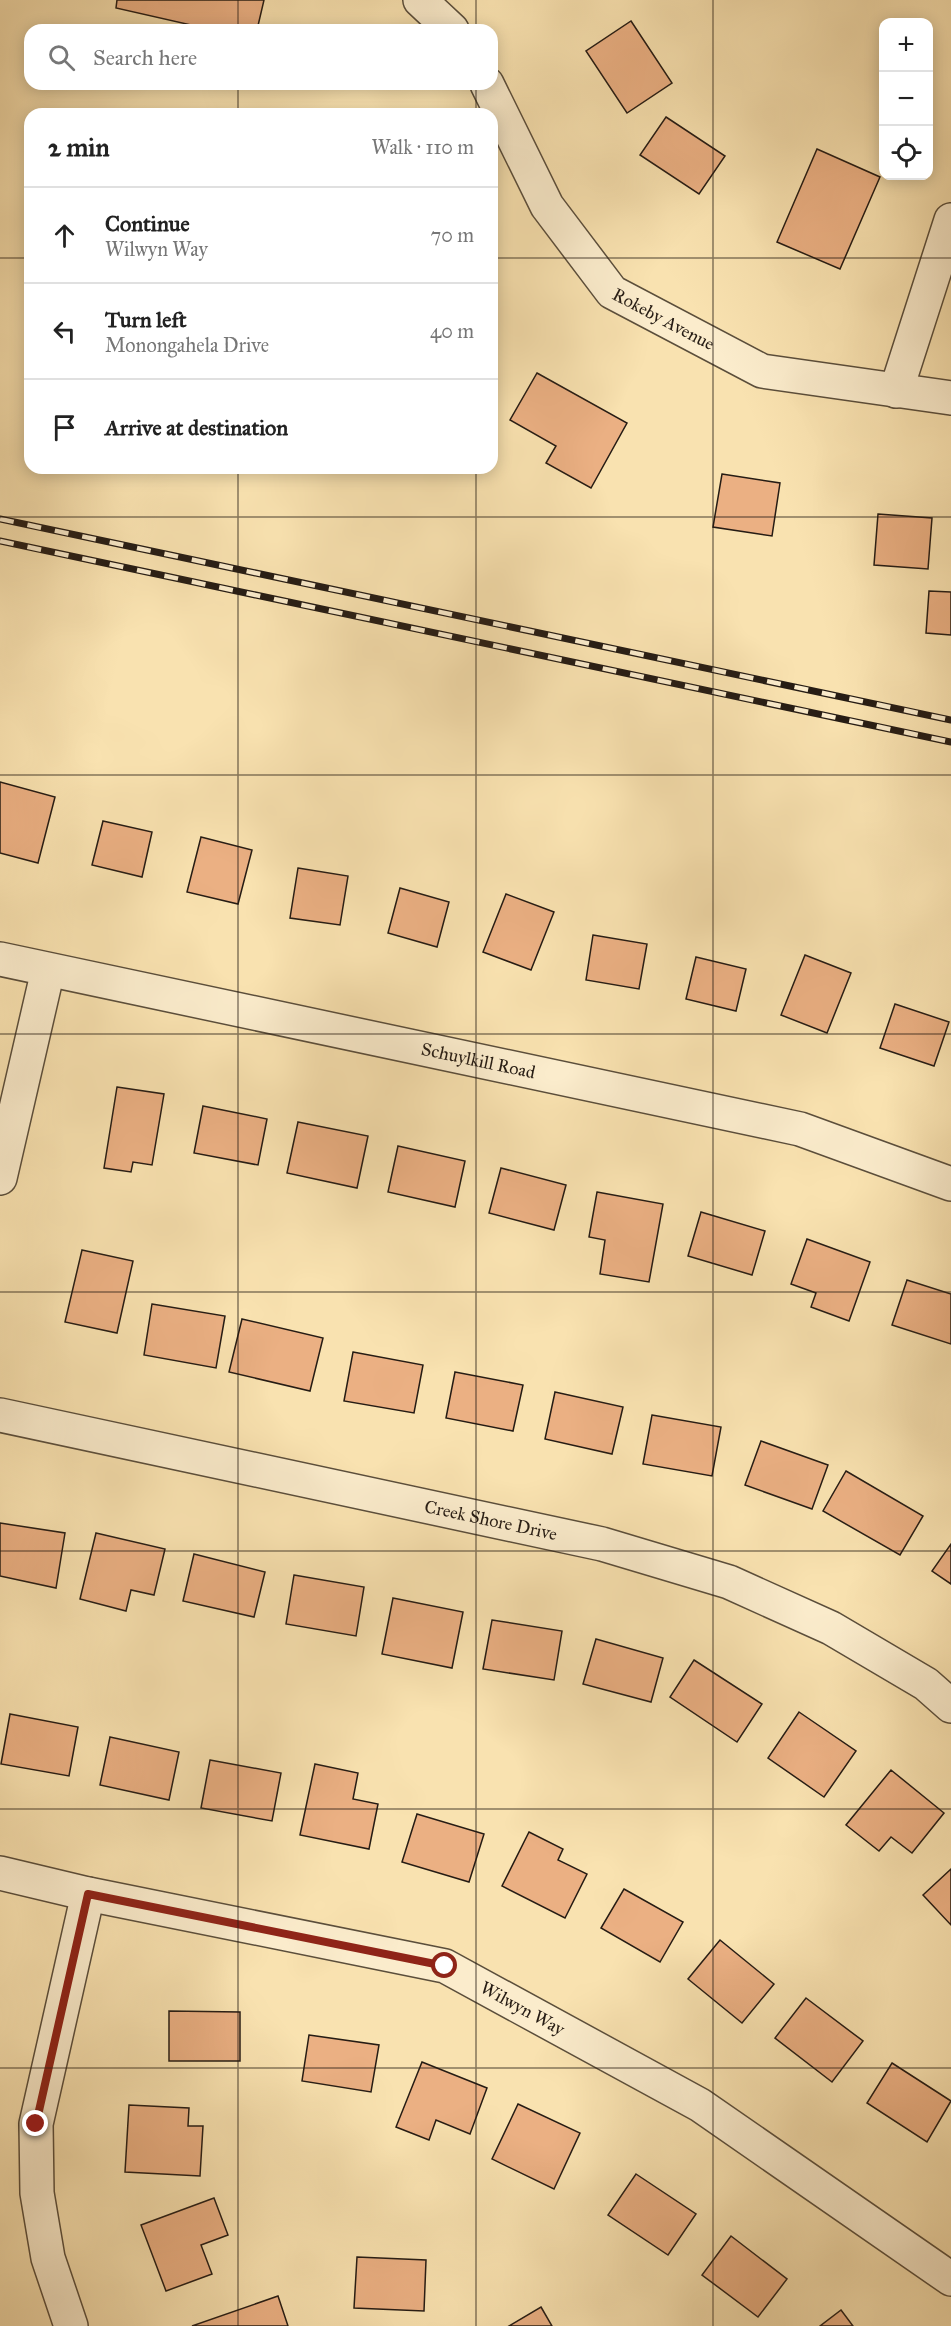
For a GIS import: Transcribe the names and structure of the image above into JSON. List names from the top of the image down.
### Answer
{
  "streets": {
    "street": [
      "Rokeby Avenue",
      "Schuylkill Road",
      "Creek Shore Drive",
      "Wilwyn Way"
    ]
  },
  "page": {
    "map_buttons": ["+", "−"],
    "search": "Search here",
    "heading": ["2 min", "Walk · 110 m"],
    "list": [
      ["Continue", "Wilwyn Way", "70 m"],
      ["Turn left", "Monongahela Drive", "40 m"],
      "Arrive at destination"
    ]
  }
}
